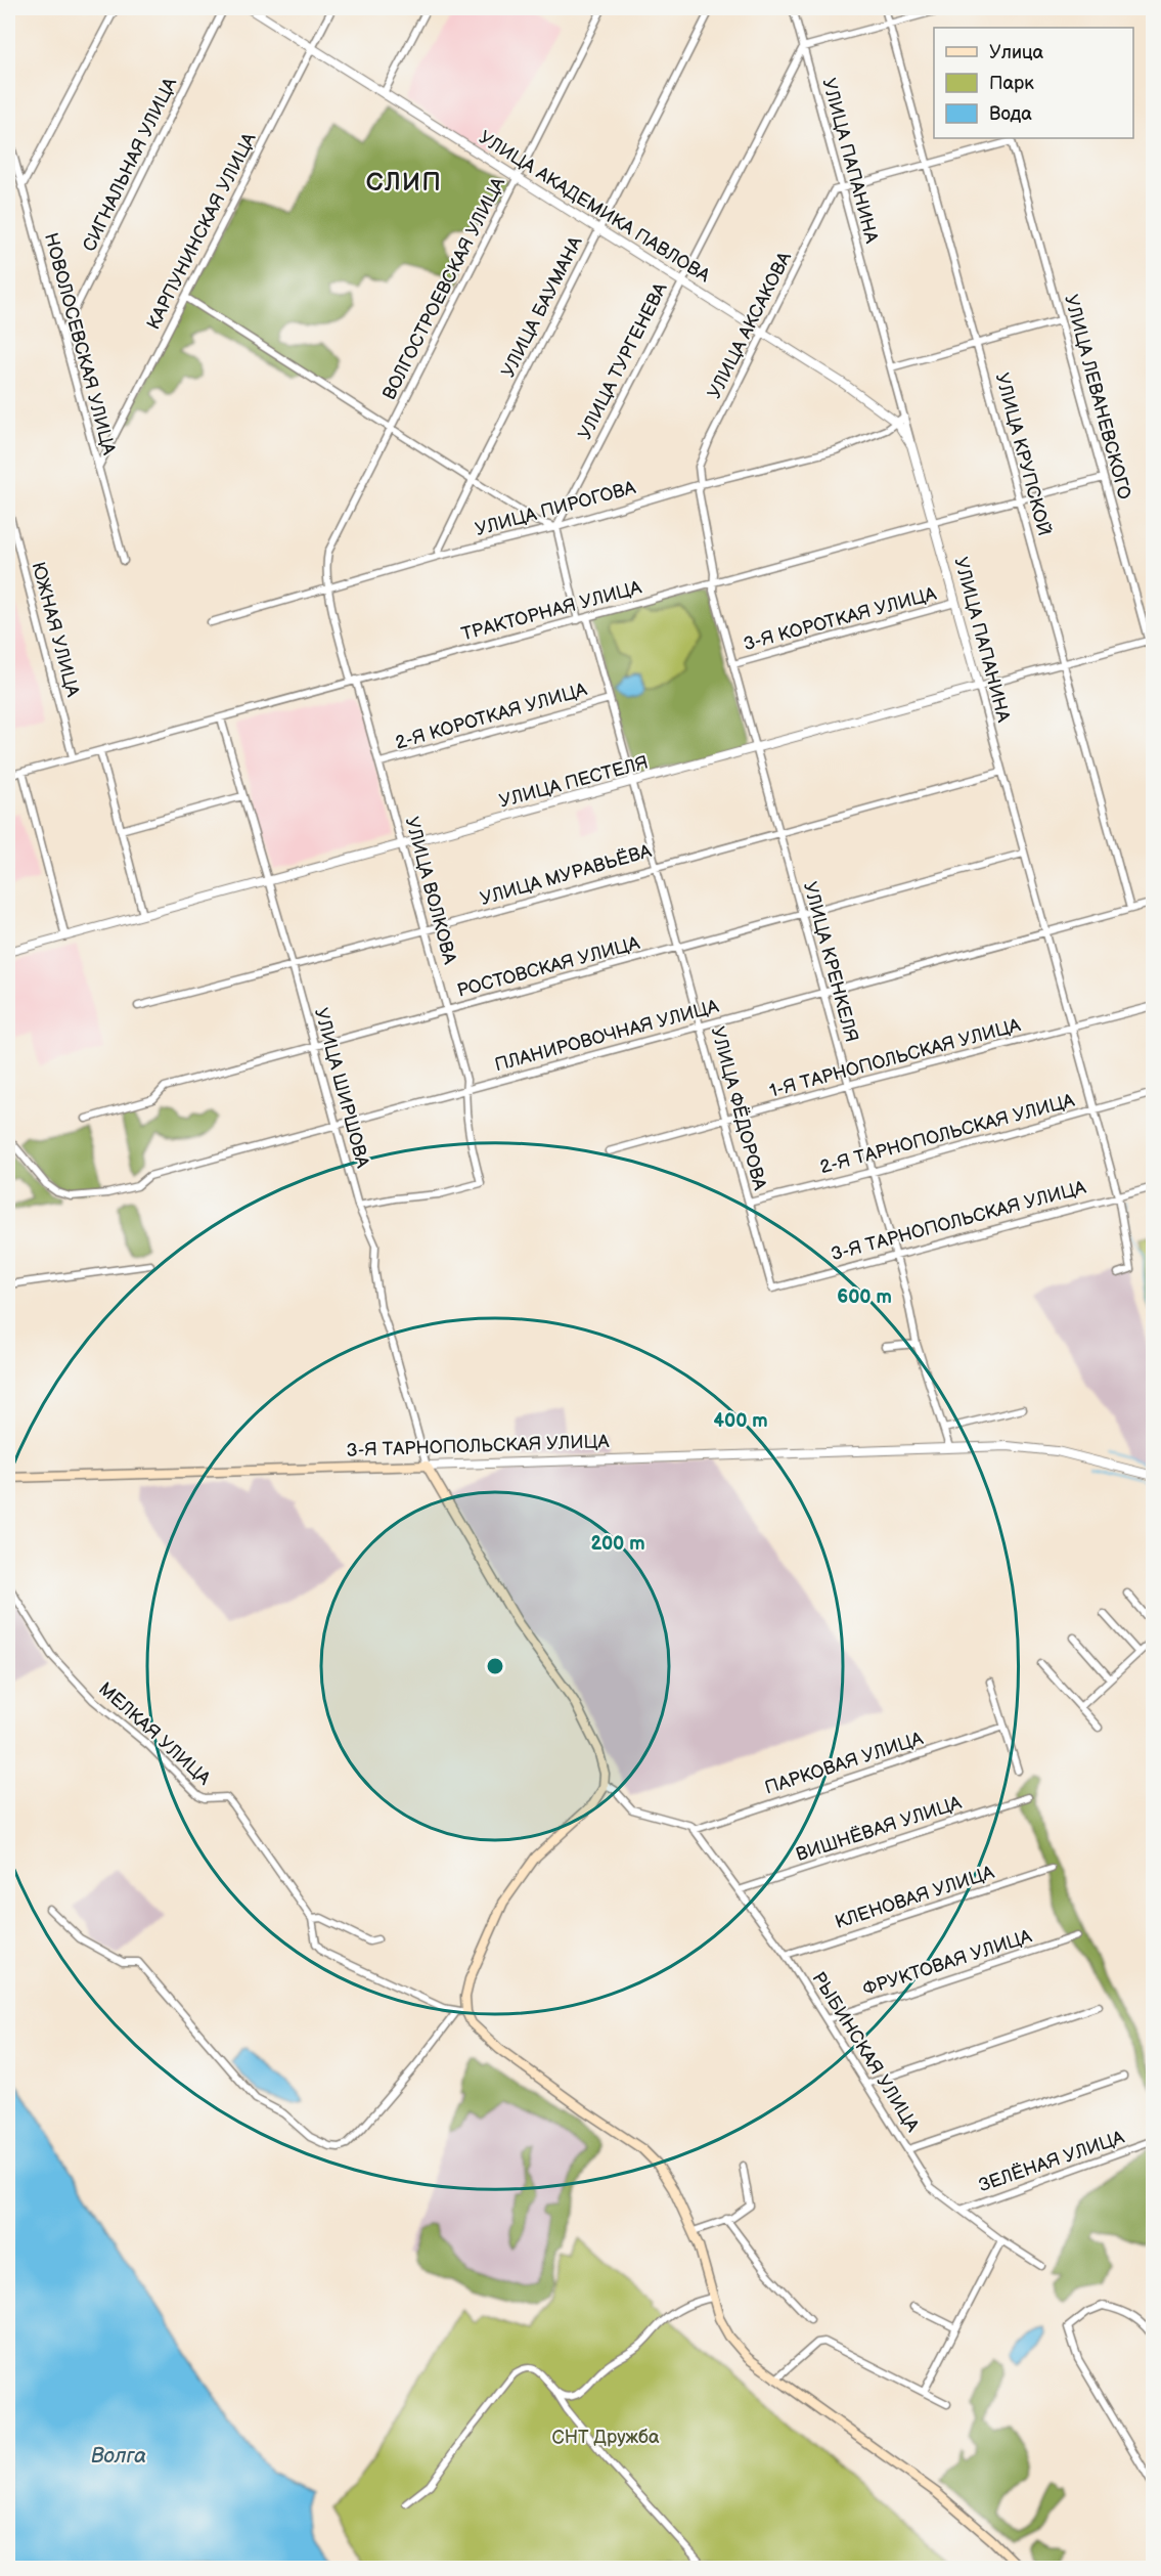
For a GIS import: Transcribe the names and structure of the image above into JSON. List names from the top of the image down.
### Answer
{
  "streets": {
    "main road": ["3-Я ТАРНОПОЛЬСКАЯ УЛИЦА"],
    "street": [
      "УЛИЦА ПАПАНИНА",
      "СИГНАЛЬНАЯ УЛИЦА",
      "УЛИЦА АКАДЕМИКА ПАВЛОВА",
      "КАРПУНИНСКАЯ УЛИЦА",
      "ВОЛГОСТРОЕВСКАЯ УЛИЦА",
      "УЛИЦА БАУМАНА",
      "УЛИЦА АКСАКОВА",
      "НОВОЛОСЕВСКАЯ УЛИЦА",
      "УЛИЦА ТУРГЕНЕВА",
      "УЛИЦА ЛЕВАНЕВСКОГО",
      "УЛИЦА КРУПСКОЙ",
      "УЛИЦА ПИРОГОВА",
      "ТРАКТОРНАЯ УЛИЦА",
      "3-Я КОРОТКАЯ УЛИЦА",
      "ЮЖНАЯ УЛИЦА",
      "2-Я КОРОТКАЯ УЛИЦА",
      "УЛИЦА ПЕСТЕЛЯ",
      "УЛИЦА МУРАВЬЁВА",
      "УЛИЦА ВОЛКОВА",
      "УЛИЦА КРЕНКЕЛЯ",
      "РОСТОВСКАЯ УЛИЦА",
      "ПЛАНИРОВОЧНАЯ УЛИЦА",
      "1-Я ТАРНОПОЛЬСКАЯ УЛИЦА",
      "УЛИЦА ШИРШОВА",
      "УЛИЦА ФЁДОРОВА",
      "2-Я ТАРНОПОЛЬСКАЯ УЛИЦА",
      "МЕЛКАЯ УЛИЦА",
      "ПАРКОВАЯ УЛИЦА",
      "ВИШНЁВАЯ УЛИЦА",
      "КЛЕНОВАЯ УЛИЦА",
      "ФРУКТОВАЯ УЛИЦА",
      "РЫБИНСКАЯ УЛИЦА",
      "ЗЕЛЁНАЯ УЛИЦА"
    ]
  },
  "crossings": [
    ["УЛИЦА ПАПАНИНА", "УЛИЦА АКАДЕМИКА ПАВЛОВА"],
    ["УЛИЦА ПАПАНИНА", "УЛИЦА АКСАКОВА"],
    ["УЛИЦА ПАПАНИНА", "УЛИЦА ТУРГЕНЕВА"],
    ["УЛИЦА ПАПАНИНА", "УЛИЦА ПИРОГОВА"],
    ["УЛИЦА ПАПАНИНА", "ТРАКТОРНАЯ УЛИЦА"],
    ["УЛИЦА ПАПАНИНА", "3-Я КОРОТКАЯ УЛИЦА"],
    ["УЛИЦА ПАПАНИНА", "УЛИЦА ПЕСТЕЛЯ"],
    ["УЛИЦА ПАПАНИНА", "УЛИЦА МУРАВЬЁВА"],
    ["УЛИЦА ПАПАНИНА", "РОСТОВСКАЯ УЛИЦА"],
    ["УЛИЦА ПАПАНИНА", "ПЛАНИРОВОЧНАЯ УЛИЦА"],
    ["УЛИЦА ПАПАНИНА", "1-Я ТАРНОПОЛЬСКАЯ УЛИЦА"],
    ["УЛИЦА ПАПАНИНА", "2-Я ТАРНОПОЛЬСКАЯ УЛИЦА"],
    ["УЛИЦА ПАПАНИНА", "3-Я ТАРНОПОЛЬСКАЯ УЛИЦА"],
    ["СИГНАЛЬНАЯ УЛИЦА", "НОВОЛОСЕВСКАЯ УЛИЦА"],
    ["УЛИЦА АКАДЕМИКА ПАВЛОВА", "КАРПУНИНСКАЯ УЛИЦА"],
    ["УЛИЦА АКАДЕМИКА ПАВЛОВА", "ВОЛГОСТРОЕВСКАЯ УЛИЦА"],
    ["УЛИЦА АКАДЕМИКА ПАВЛОВА", "УЛИЦА БАУМАНА"],
    ["УЛИЦА АКАДЕМИКА ПАВЛОВА", "УЛИЦА АКСАКОВА"],
    ["УЛИЦА АКАДЕМИКА ПАВЛОВА", "УЛИЦА ТУРГЕНЕВА"],
    ["УЛИЦА АКАДЕМИКА ПАВЛОВА", "УЛИЦА ПИРОГОВА"],
    ["КАРПУНИНСКАЯ УЛИЦА", "НОВОЛОСЕВСКАЯ УЛИЦА"],
    ["ВОЛГОСТРОЕВСКАЯ УЛИЦА", "УЛИЦА ПИРОГОВА"],
    ["ВОЛГОСТРОЕВСКАЯ УЛИЦА", "УЛИЦА ВОЛКОВА"],
    ["УЛИЦА БАУМАНА", "УЛИЦА ПИРОГОВА"],
    ["УЛИЦА АКСАКОВА", "УЛИЦА ПИРОГОВА"],
    ["УЛИЦА АКСАКОВА", "УЛИЦА КРЕНКЕЛЯ"],
    ["УЛИЦА ТУРГЕНЕВА", "УЛИЦА ПИРОГОВА"],
    ["УЛИЦА ЛЕВАНЕВСКОГО", "УЛИЦА КРУПСКОЙ"],
    ["УЛИЦА ЛЕВАНЕВСКОГО", "ТРАКТОРНАЯ УЛИЦА"],
    ["УЛИЦА ЛЕВАНЕВСКОГО", "УЛИЦА ПЕСТЕЛЯ"],
    ["УЛИЦА КРУПСКОЙ", "ТРАКТОРНАЯ УЛИЦА"],
    ["УЛИЦА КРУПСКОЙ", "УЛИЦА ПЕСТЕЛЯ"],
    ["УЛИЦА КРУПСКОЙ", "ПЛАНИРОВОЧНАЯ УЛИЦА"],
    ["УЛИЦА ПИРОГОВА", "УЛИЦА ВОЛКОВА"],
    ["УЛИЦА ПИРОГОВА", "УЛИЦА КРЕНКЕЛЯ"],
    ["ТРАКТОРНАЯ УЛИЦА", "ЮЖНАЯ УЛИЦА"],
    ["ТРАКТОРНАЯ УЛИЦА", "УЛИЦА ВОЛКОВА"],
    ["ТРАКТОРНАЯ УЛИЦА", "УЛИЦА КРЕНКЕЛЯ"],
    ["ТРАКТОРНАЯ УЛИЦА", "УЛИЦА ШИРШОВА"],
    ["ТРАКТОРНАЯ УЛИЦА", "УЛИЦА ФЁДОРОВА"],
    ["3-Я КОРОТКАЯ УЛИЦА", "УЛИЦА КРЕНКЕЛЯ"],
    ["2-Я КОРОТКАЯ УЛИЦА", "УЛИЦА ВОЛКОВА"],
    ["2-Я КОРОТКАЯ УЛИЦА", "УЛИЦА ФЁДОРОВА"],
    ["УЛИЦА ПЕСТЕЛЯ", "УЛИЦА ВОЛКОВА"],
    ["УЛИЦА ПЕСТЕЛЯ", "УЛИЦА КРЕНКЕЛЯ"],
    ["УЛИЦА ПЕСТЕЛЯ", "УЛИЦА ШИРШОВА"],
    ["УЛИЦА ПЕСТЕЛЯ", "УЛИЦА ФЁДОРОВА"],
    ["УЛИЦА МУРАВЬЁВА", "УЛИЦА ВОЛКОВА"],
    ["УЛИЦА МУРАВЬЁВА", "УЛИЦА КРЕНКЕЛЯ"],
    ["УЛИЦА МУРАВЬЁВА", "УЛИЦА ШИРШОВА"],
    ["УЛИЦА МУРАВЬЁВА", "УЛИЦА ФЁДОРОВА"],
    ["УЛИЦА ВОЛКОВА", "РОСТОВСКАЯ УЛИЦА"],
    ["УЛИЦА ВОЛКОВА", "ПЛАНИРОВОЧНАЯ УЛИЦА"],
    ["УЛИЦА ВОЛКОВА", "УЛИЦА ШИРШОВА"],
    ["УЛИЦА КРЕНКЕЛЯ", "РОСТОВСКАЯ УЛИЦА"],
    ["УЛИЦА КРЕНКЕЛЯ", "ПЛАНИРОВОЧНАЯ УЛИЦА"],
    ["УЛИЦА КРЕНКЕЛЯ", "1-Я ТАРНОПОЛЬСКАЯ УЛИЦА"],
    ["УЛИЦА КРЕНКЕЛЯ", "2-Я ТАРНОПОЛЬСКАЯ УЛИЦА"],
    ["УЛИЦА КРЕНКЕЛЯ", "3-Я ТАРНОПОЛЬСКАЯ УЛИЦА"],
    ["РОСТОВСКАЯ УЛИЦА", "УЛИЦА ШИРШОВА"],
    ["РОСТОВСКАЯ УЛИЦА", "УЛИЦА ФЁДОРОВА"],
    ["ПЛАНИРОВОЧНАЯ УЛИЦА", "УЛИЦА ШИРШОВА"],
    ["ПЛАНИРОВОЧНАЯ УЛИЦА", "УЛИЦА ФЁДОРОВА"],
    ["1-Я ТАРНОПОЛЬСКАЯ УЛИЦА", "УЛИЦА ФЁДОРОВА"],
    ["УЛИЦА ШИРШОВА", "3-Я ТАРНОПОЛЬСКАЯ УЛИЦА"],
    ["УЛИЦА ФЁДОРОВА", "2-Я ТАРНОПОЛЬСКАЯ УЛИЦА"],
    ["УЛИЦА ФЁДОРОВА", "3-Я ТАРНОПОЛЬСКАЯ УЛИЦА"],
    ["ПАРКОВАЯ УЛИЦА", "РЫБИНСКАЯ УЛИЦА"],
    ["ВИШНЁВАЯ УЛИЦА", "РЫБИНСКАЯ УЛИЦА"],
    ["КЛЕНОВАЯ УЛИЦА", "РЫБИНСКАЯ УЛИЦА"],
    ["ФРУКТОВАЯ УЛИЦА", "РЫБИНСКАЯ УЛИЦА"],
    ["РЫБИНСКАЯ УЛИЦА", "ЗЕЛЁНАЯ УЛИЦА"]
  ],
  "districts": ["СЛИП"],
  "water": ["Волга"],
  "parks": ["СНТ Дружба"],
  "legend": ["Улица", "Парк", "Вода"],
  "rings": ["600 m", "400 m", "200 m"]
}
